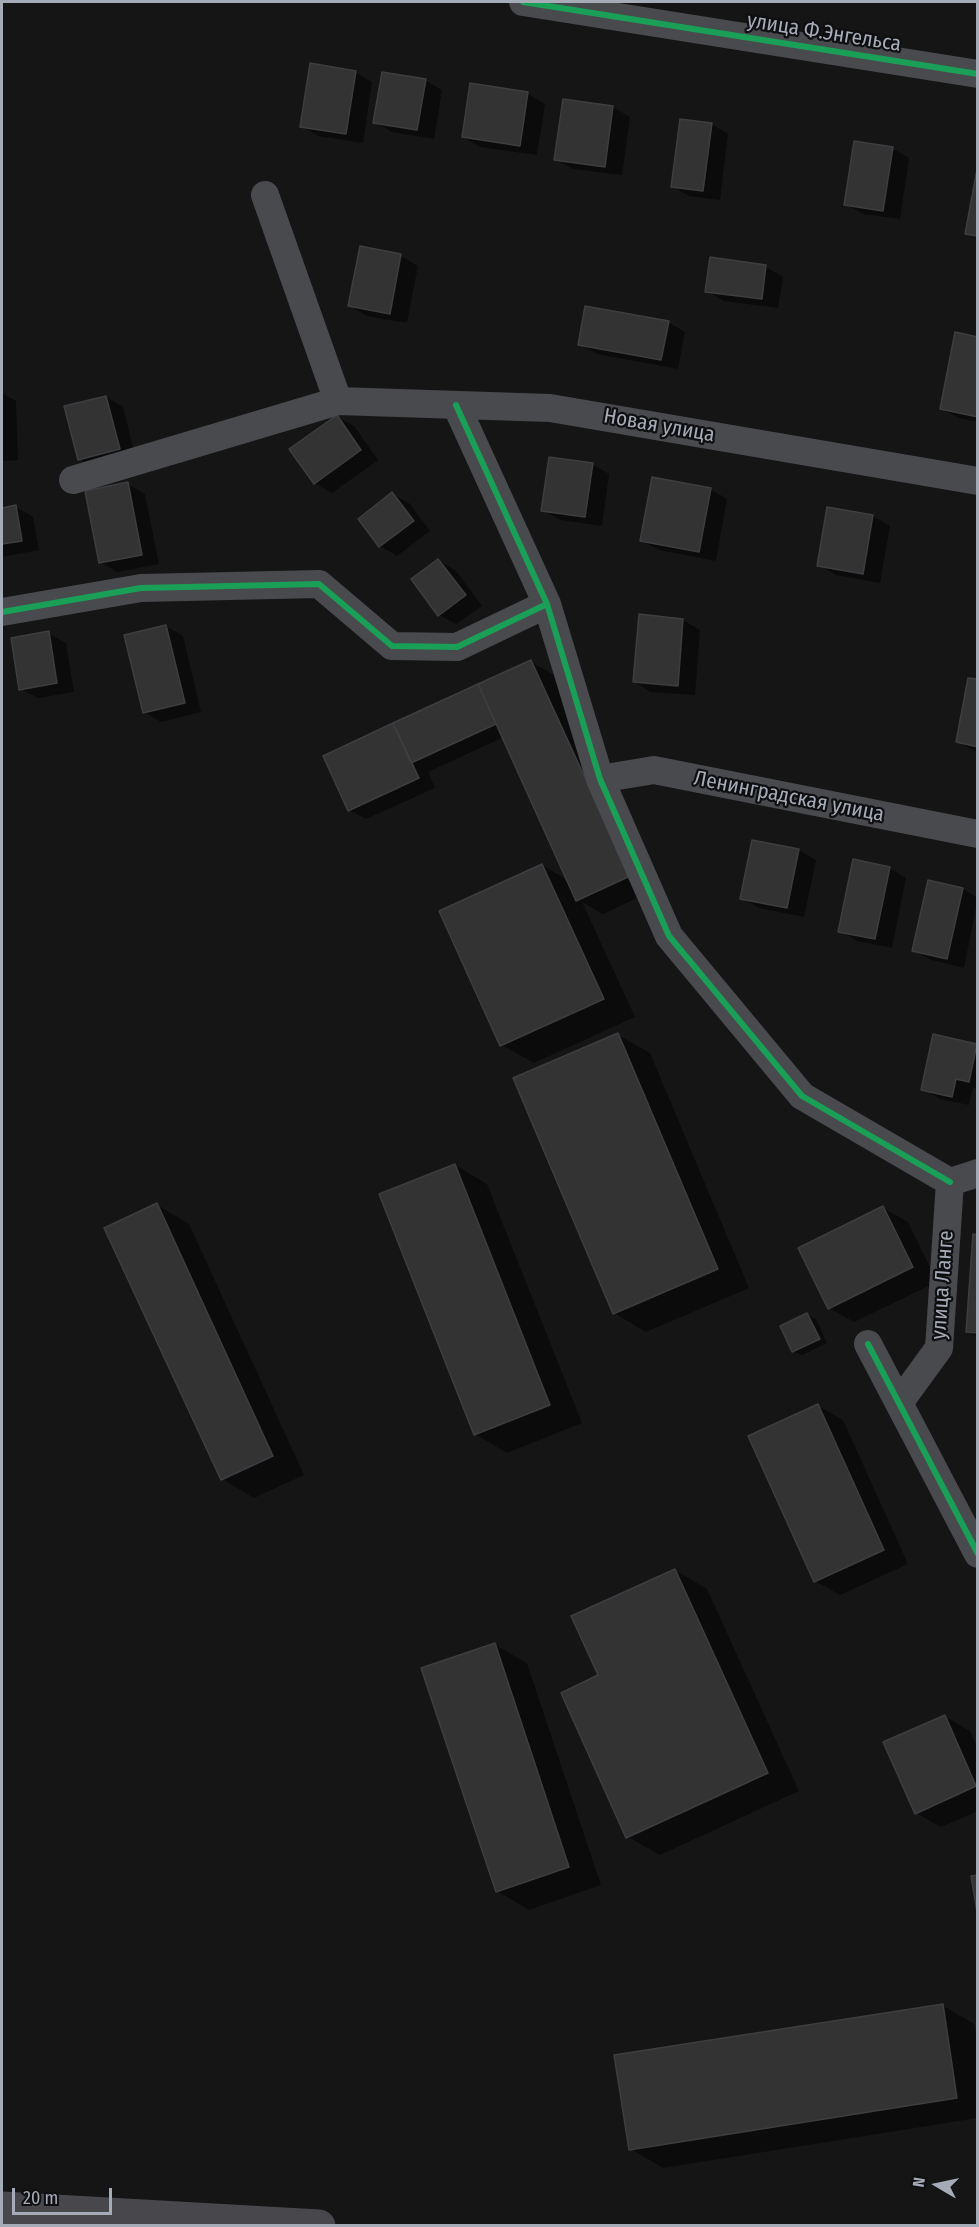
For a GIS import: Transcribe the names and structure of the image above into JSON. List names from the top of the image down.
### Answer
{
  "streets": {
    "street": [
      "улица Ф.Энгельса",
      "Новая улица",
      "Ленинградская улица",
      "улица Ланге"
    ]
  },
  "scale_bar": "20 m",
  "north": "left"
}
